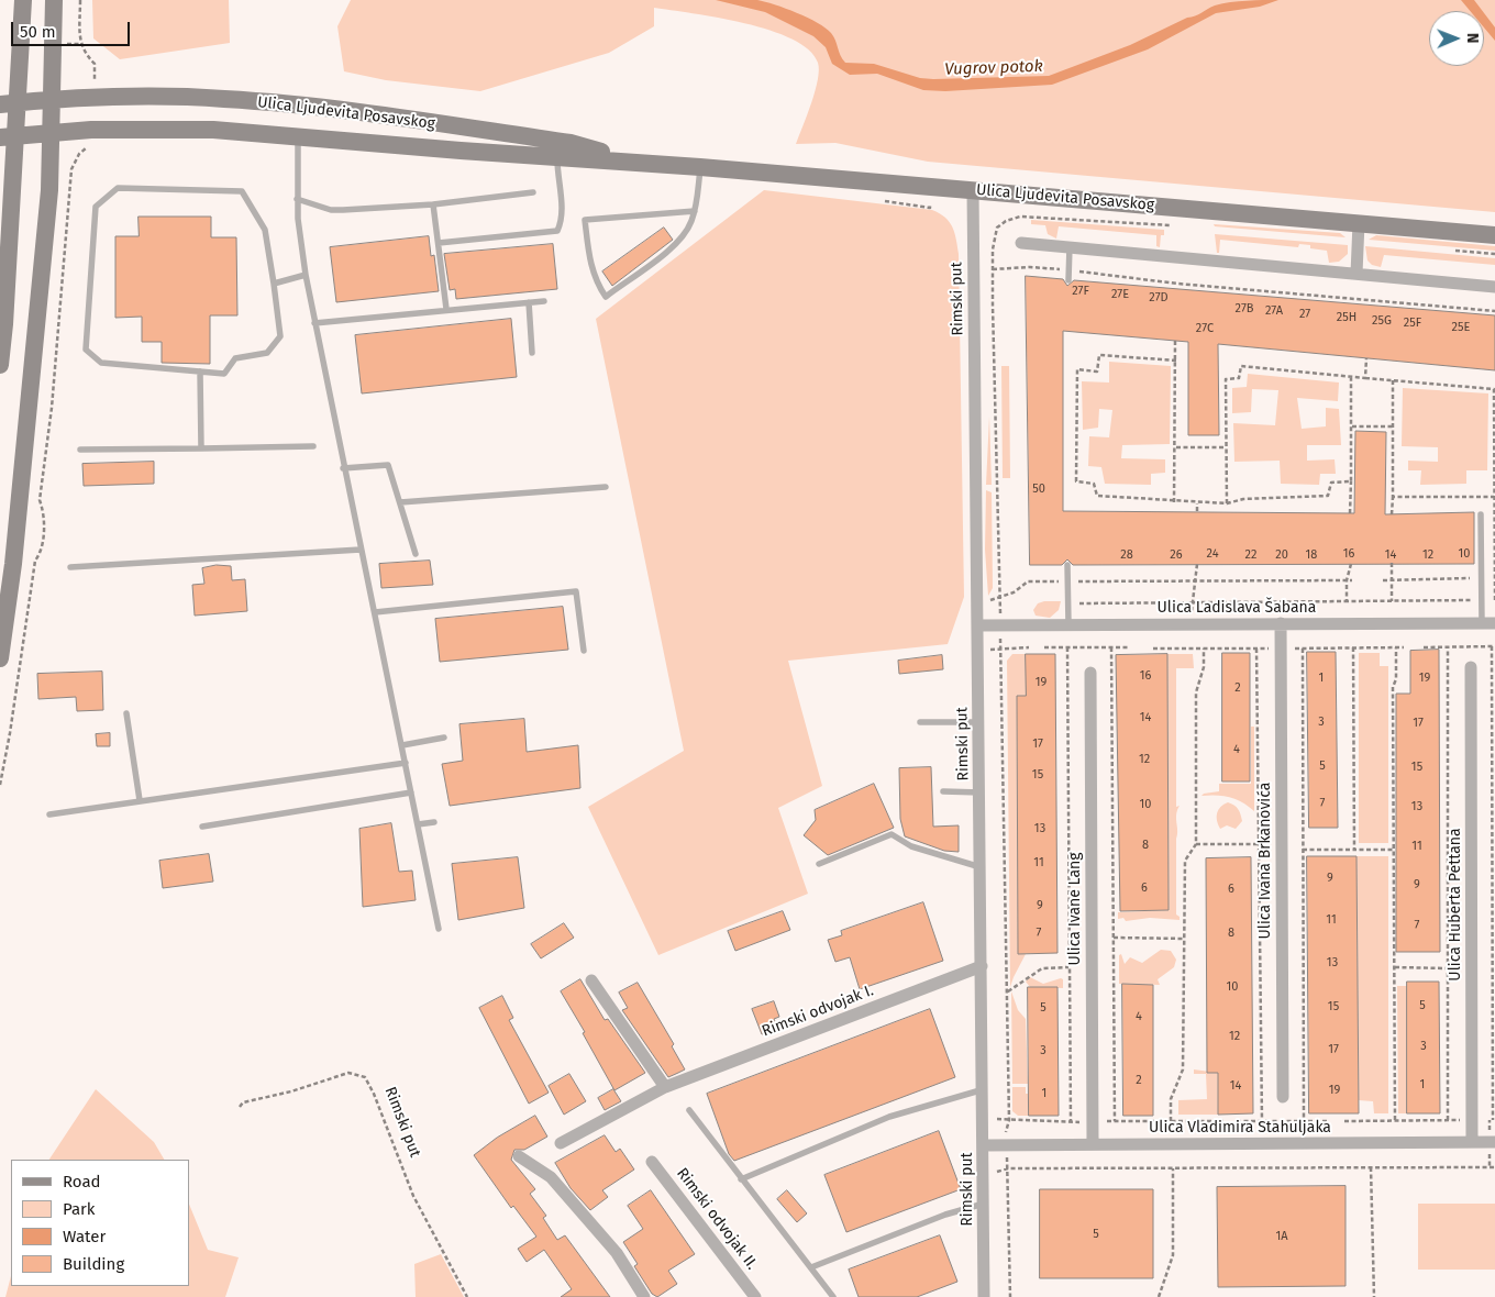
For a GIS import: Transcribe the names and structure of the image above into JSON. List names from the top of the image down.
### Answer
{
  "streets": {
    "main road": ["Ulica Ljudevita Posavskog"],
    "street": [
      "Rimski put",
      "Ulica Ladislava Šabana",
      "Ulica Ivana Brkanovića",
      "Ulica Huberta Pettana",
      "Ulica Ivane Lang",
      "Rimski odvojak I.",
      "Ulica Vladimira Stahuljaka",
      "Rimski odvojak II."
    ]
  },
  "crossings": [
    ["Ulica Ljudevita Posavskog", "Rimski put"],
    ["Rimski put", "Ulica Ladislava Šabana"],
    ["Rimski put", "Rimski odvojak I."],
    ["Rimski put", "Ulica Vladimira Stahuljaka"],
    ["Ulica Ladislava Šabana", "Ulica Ivana Brkanovića"],
    ["Ulica Huberta Pettana", "Ulica Vladimira Stahuljaka"],
    ["Ulica Ivane Lang", "Ulica Vladimira Stahuljaka"]
  ],
  "water": ["Vugrov potok"],
  "house_numbers": [
    "27F",
    "27E",
    "27D",
    "27B",
    "27A",
    "27",
    "25H",
    "25G",
    "25F",
    "25E",
    "27C",
    "50",
    "24",
    "16",
    "10",
    "28",
    "26",
    "22",
    "20",
    "18",
    "14",
    "12",
    "16",
    "1",
    "19",
    "19",
    "2",
    "14",
    "3",
    "17",
    "17",
    "4",
    "12",
    "5",
    "15",
    "15",
    "7",
    "10",
    "13",
    "13",
    "8",
    "11",
    "11",
    "9",
    "9",
    "6",
    "6",
    "9",
    "11",
    "7",
    "7",
    "8",
    "13",
    "10",
    "5",
    "15",
    "5",
    "4",
    "12",
    "3",
    "17",
    "3",
    "2",
    "1",
    "14",
    "19",
    "1",
    "5",
    "1A"
  ],
  "legend": [
    "Road",
    "Park",
    "Water",
    "Building"
  ],
  "scale_bar": "50 m",
  "north": "right"
}
